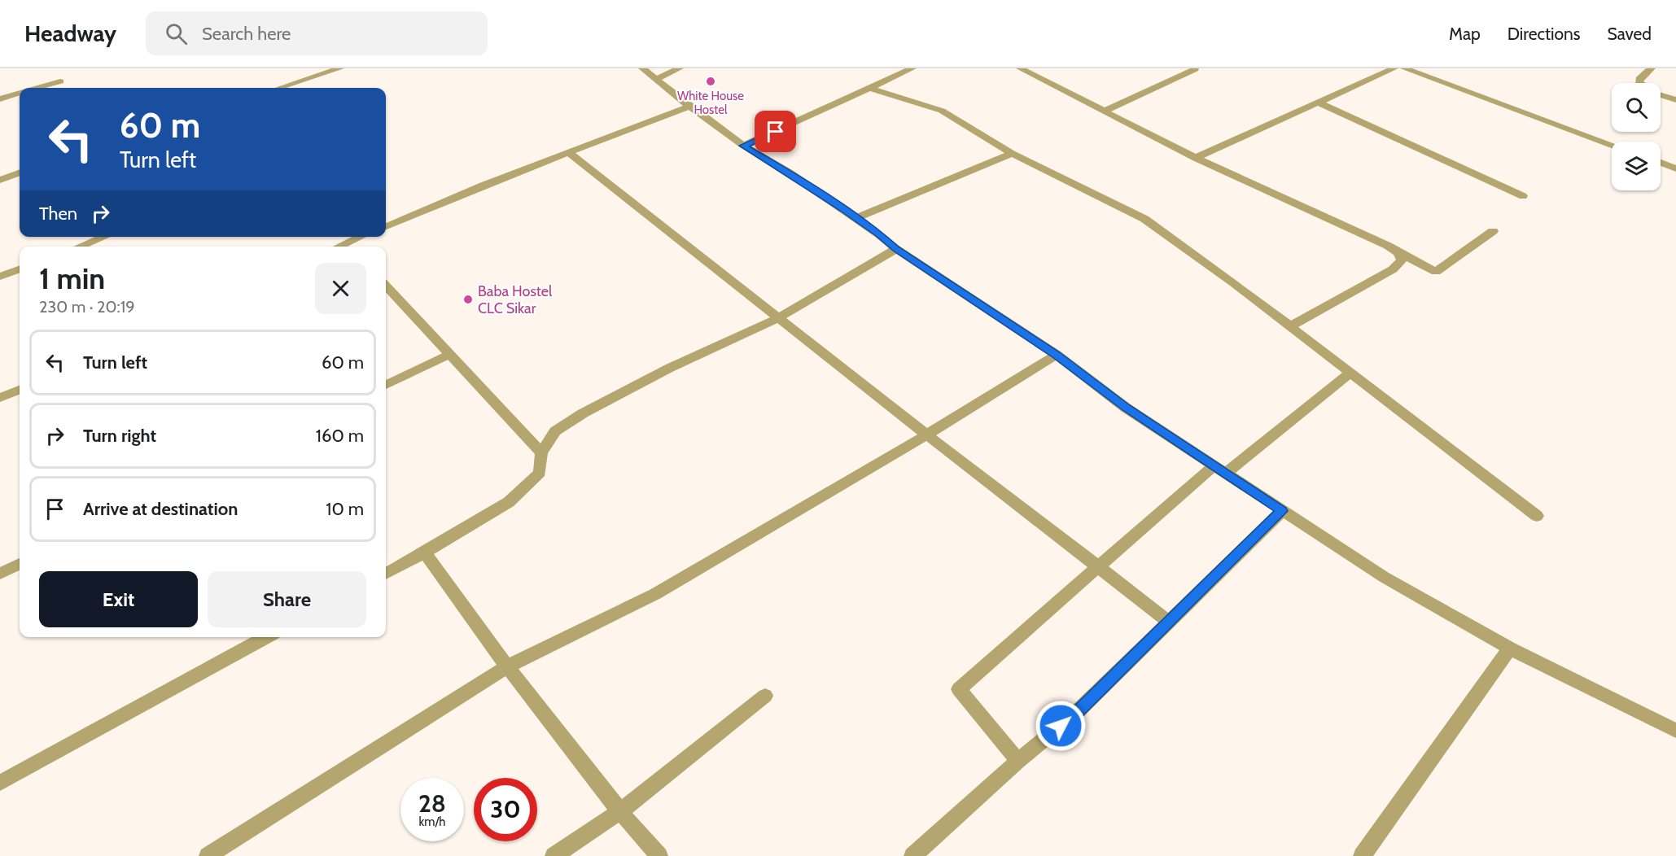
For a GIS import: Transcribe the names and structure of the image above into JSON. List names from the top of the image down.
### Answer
{
  "places": ["White House Hostel", "Baba Hostel CLC Sikar"],
  "page": {
    "header": "Headway",
    "search": "Search here",
    "nav": ["Map", "Directions", "Saved"],
    "turn": ["60 m", "Turn left"],
    "then": "Then",
    "heading": ["1 min", "230 m · 20:19"],
    "list": [
      {
        "name": "Turn left",
        "value": "60 m"
      },
      {
        "name": "Turn right",
        "value": "160 m"
      },
      {
        "name": "Arrive at destination",
        "value": "10 m"
      }
    ],
    "buttons": ["Exit", "Share"],
    "speed": "28 km/h",
    "limit": "30"
  }
}
